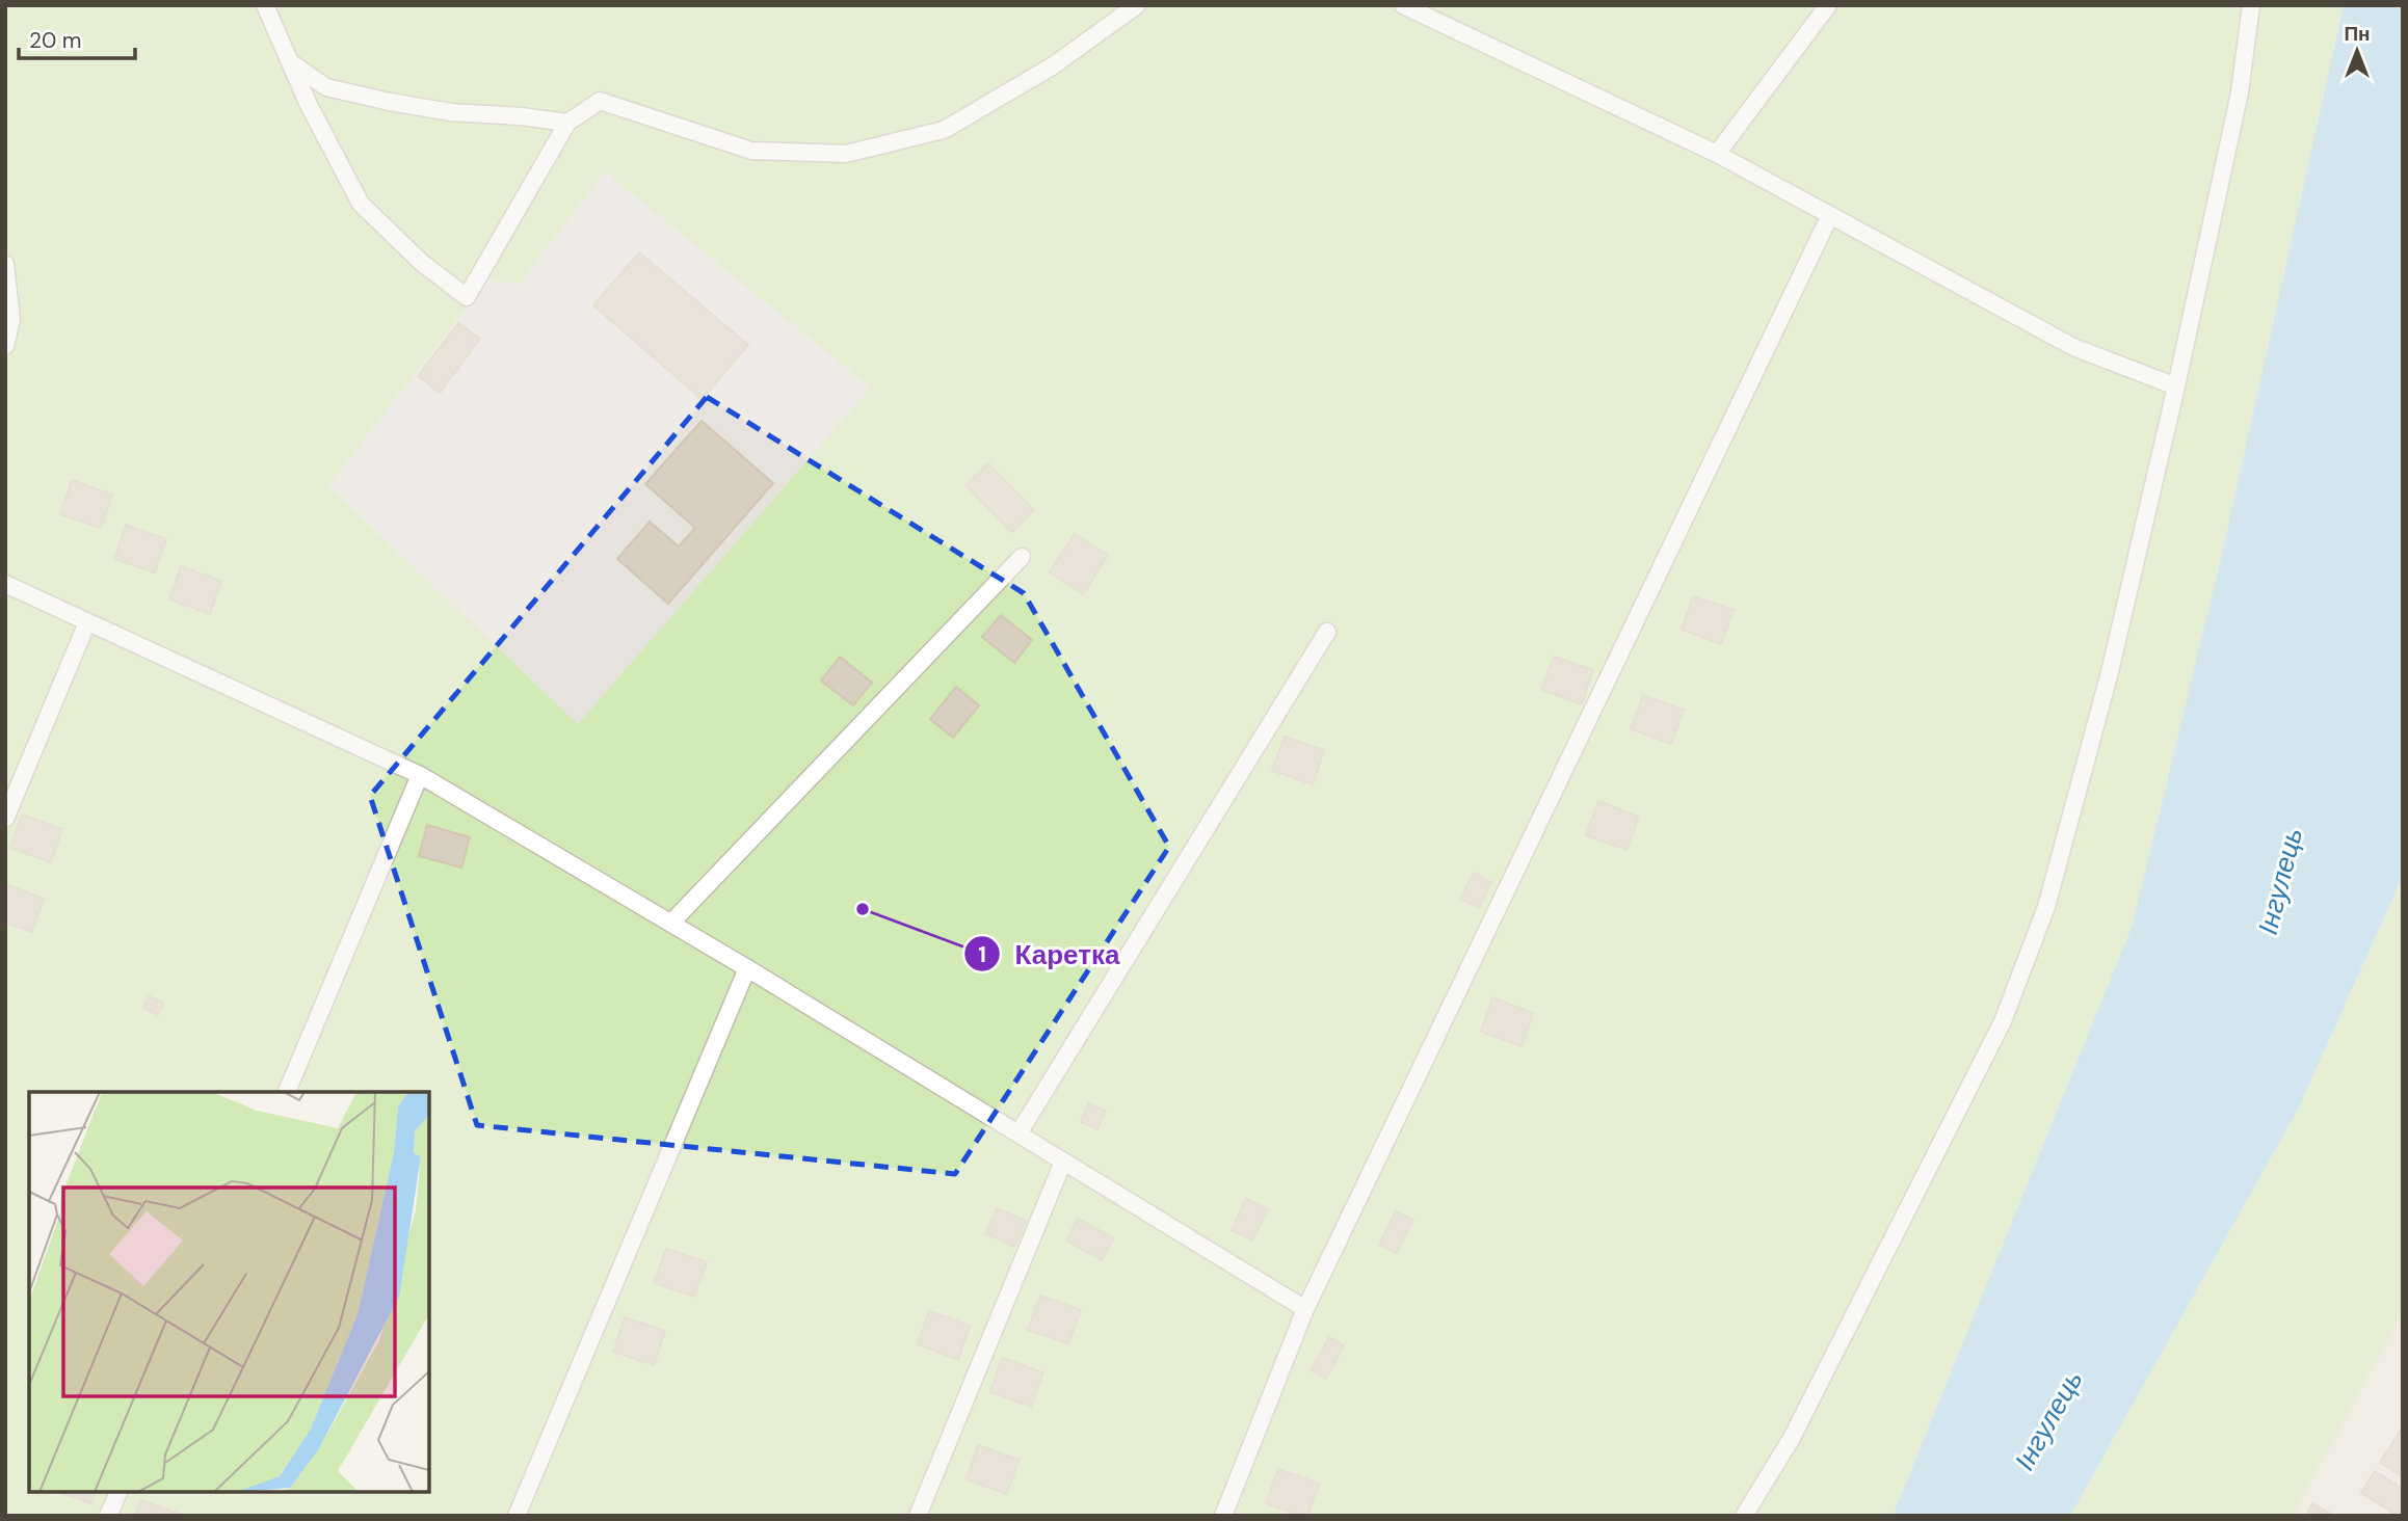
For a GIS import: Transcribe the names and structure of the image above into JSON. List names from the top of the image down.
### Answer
{
  "water": ["Інгулець"],
  "places": ["Каретка"],
  "scale_bar": "20 m",
  "north": "top"
}
